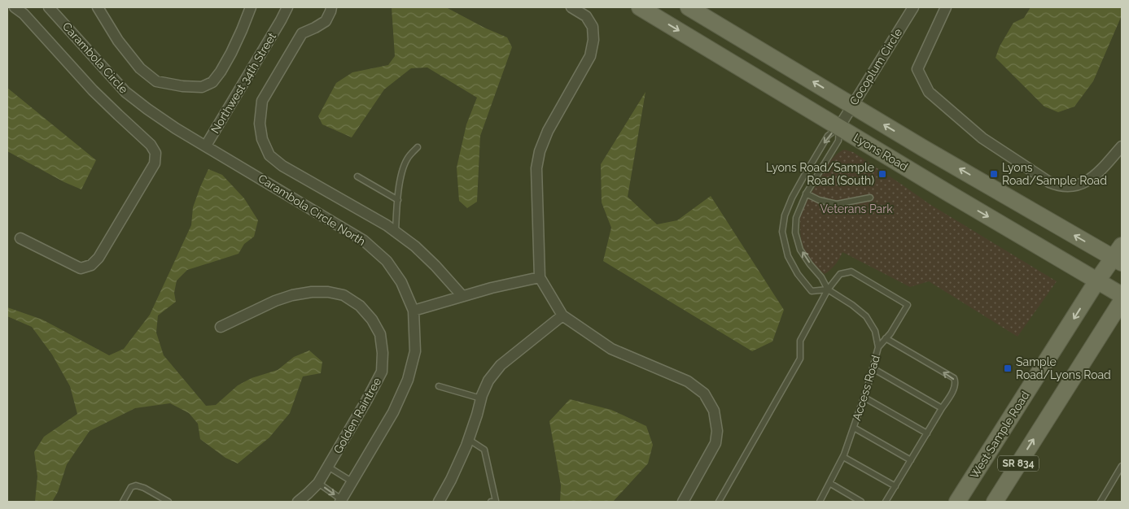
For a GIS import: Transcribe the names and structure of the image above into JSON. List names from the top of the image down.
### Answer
{
  "streets": {
    "main road": ["Lyons Road", "West Sample Road", "SR 834"],
    "street": [
      "Carambola Circle",
      "Cocoplum Circle",
      "Northwest 34th Street",
      "Carambola Circle North",
      "Golden Raintree"
    ],
    "lane": ["Access Road"]
  },
  "crossings": [
    ["Carambola Circle", "Northwest 34th Street"],
    ["Carambola Circle", "Carambola Circle North"],
    ["Cocoplum Circle", "Lyons Road"],
    ["Cocoplum Circle", "Access Road"],
    ["Northwest 34th Street", "Carambola Circle North"],
    ["Lyons Road", "Access Road"],
    ["Lyons Road", "West Sample Road"]
  ],
  "parks": ["Veterans Park"],
  "places": {
    "transit": ["Lyons Road/Sample Road (South)", "Lyons Road/Sample Road", "Sample Road/Lyons Road"]
  }
}
